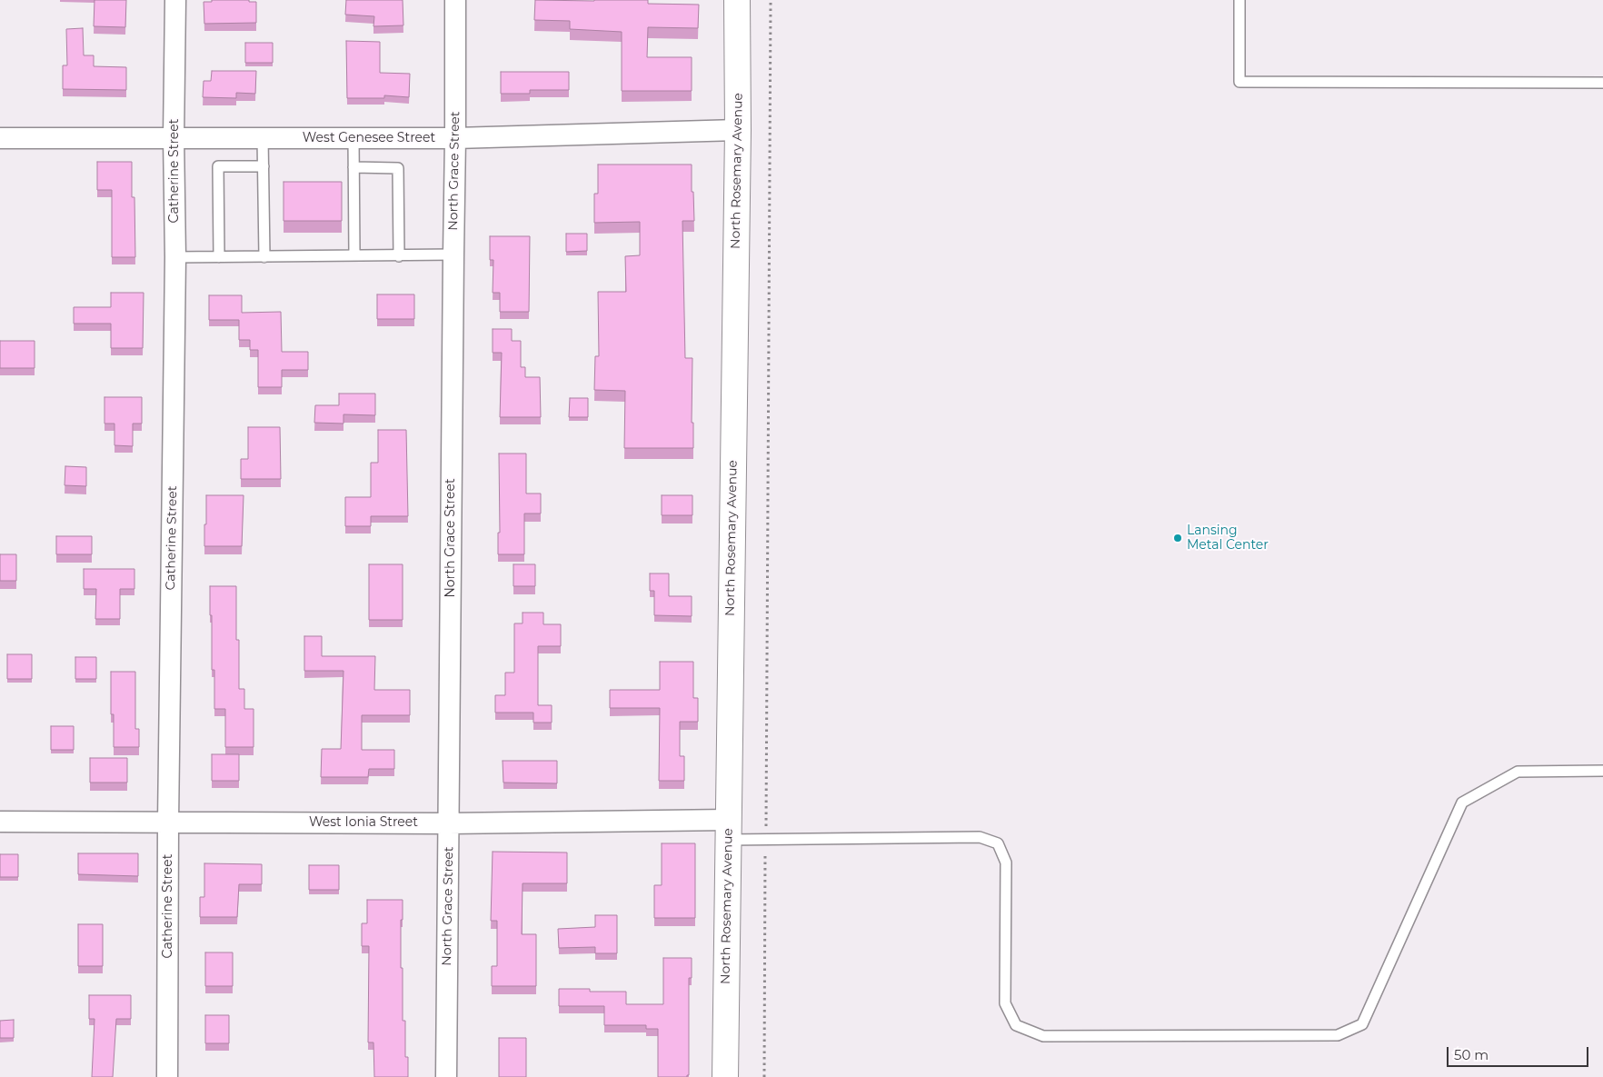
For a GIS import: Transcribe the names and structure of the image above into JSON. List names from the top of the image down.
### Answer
{
  "streets": {
    "street": [
      "West Genesee Street",
      "Catherine Street",
      "North Grace Street",
      "North Rosemary Avenue",
      "West Ionia Street"
    ]
  },
  "crossings": [
    ["West Genesee Street", "Catherine Street"],
    ["West Genesee Street", "North Grace Street"],
    ["West Genesee Street", "North Rosemary Avenue"],
    ["Catherine Street", "West Ionia Street"],
    ["North Grace Street", "West Ionia Street"],
    ["North Rosemary Avenue", "West Ionia Street"]
  ],
  "places": ["Lansing Metal Center"],
  "scale_bar": "50 m"
}
